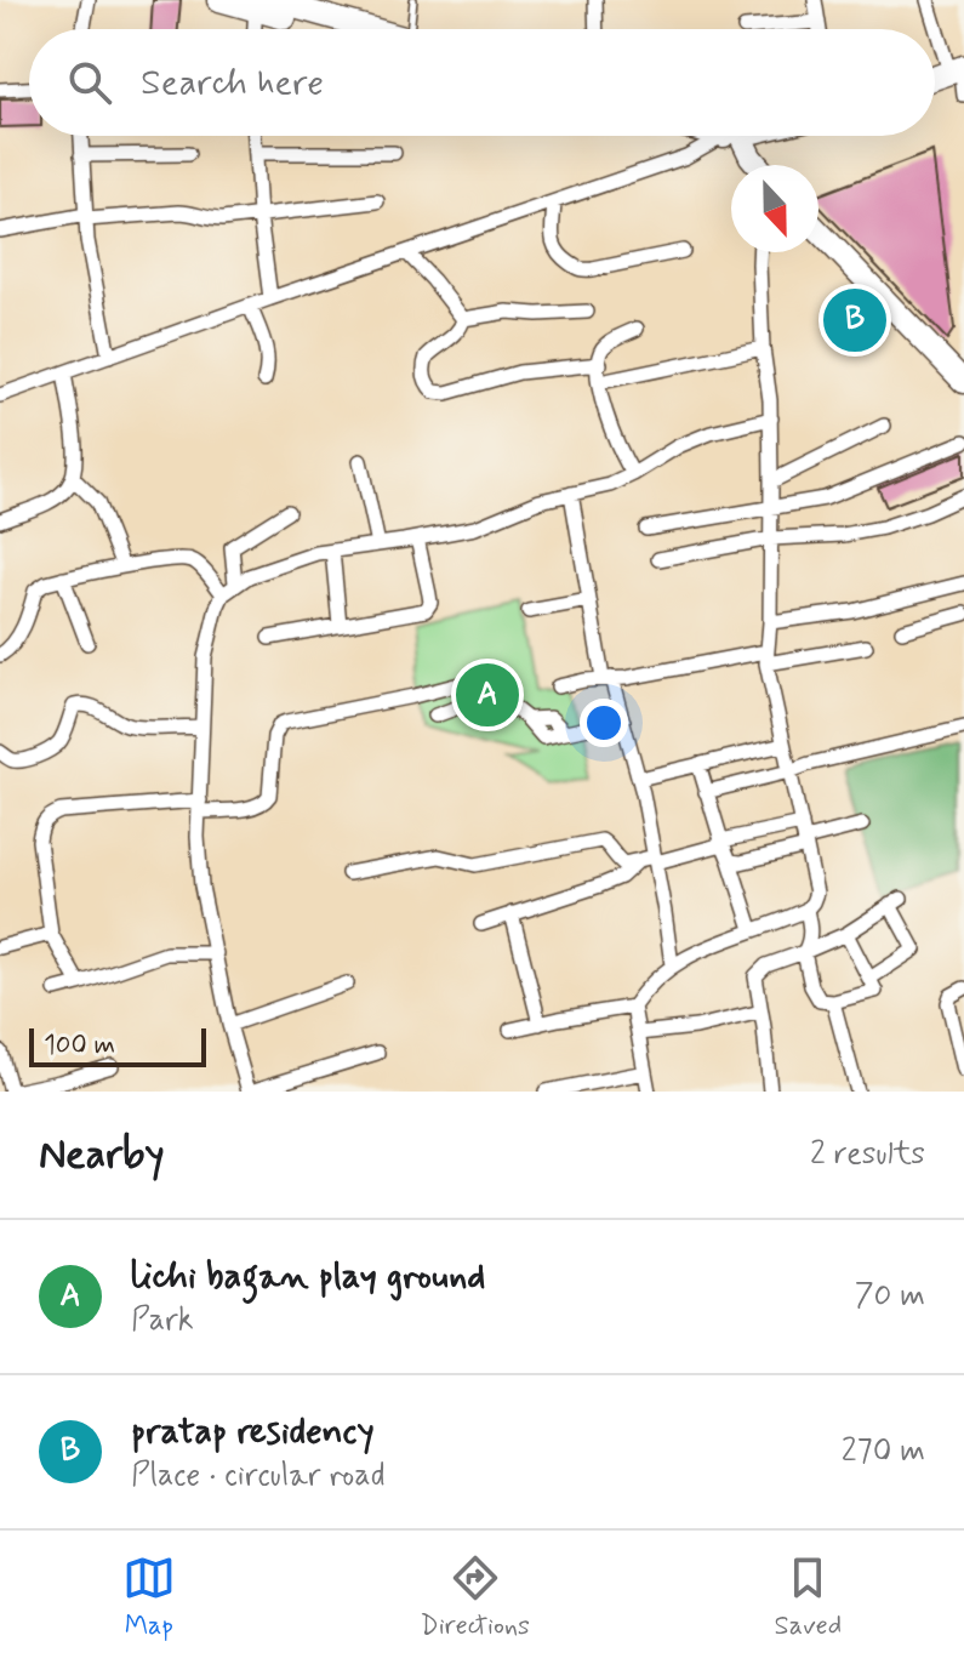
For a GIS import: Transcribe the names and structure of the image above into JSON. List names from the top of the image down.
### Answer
{
  "scale_bar": "100 m",
  "north": "bottom",
  "page": {
    "search": "Search here",
    "pins": ["B", "A"],
    "scale": "100 m",
    "heading": ["Nearby", "2 results"],
    "list": [
      {
        "mark": "A",
        "name": "lichi bagan play ground",
        "note": "Park",
        "value": "70 m"
      },
      {
        "mark": "B",
        "name": "pratap residency",
        "note": "Place · circular road",
        "value": "270 m"
      }
    ],
    "nav": ["Map", "Directions", "Saved"]
  }
}
